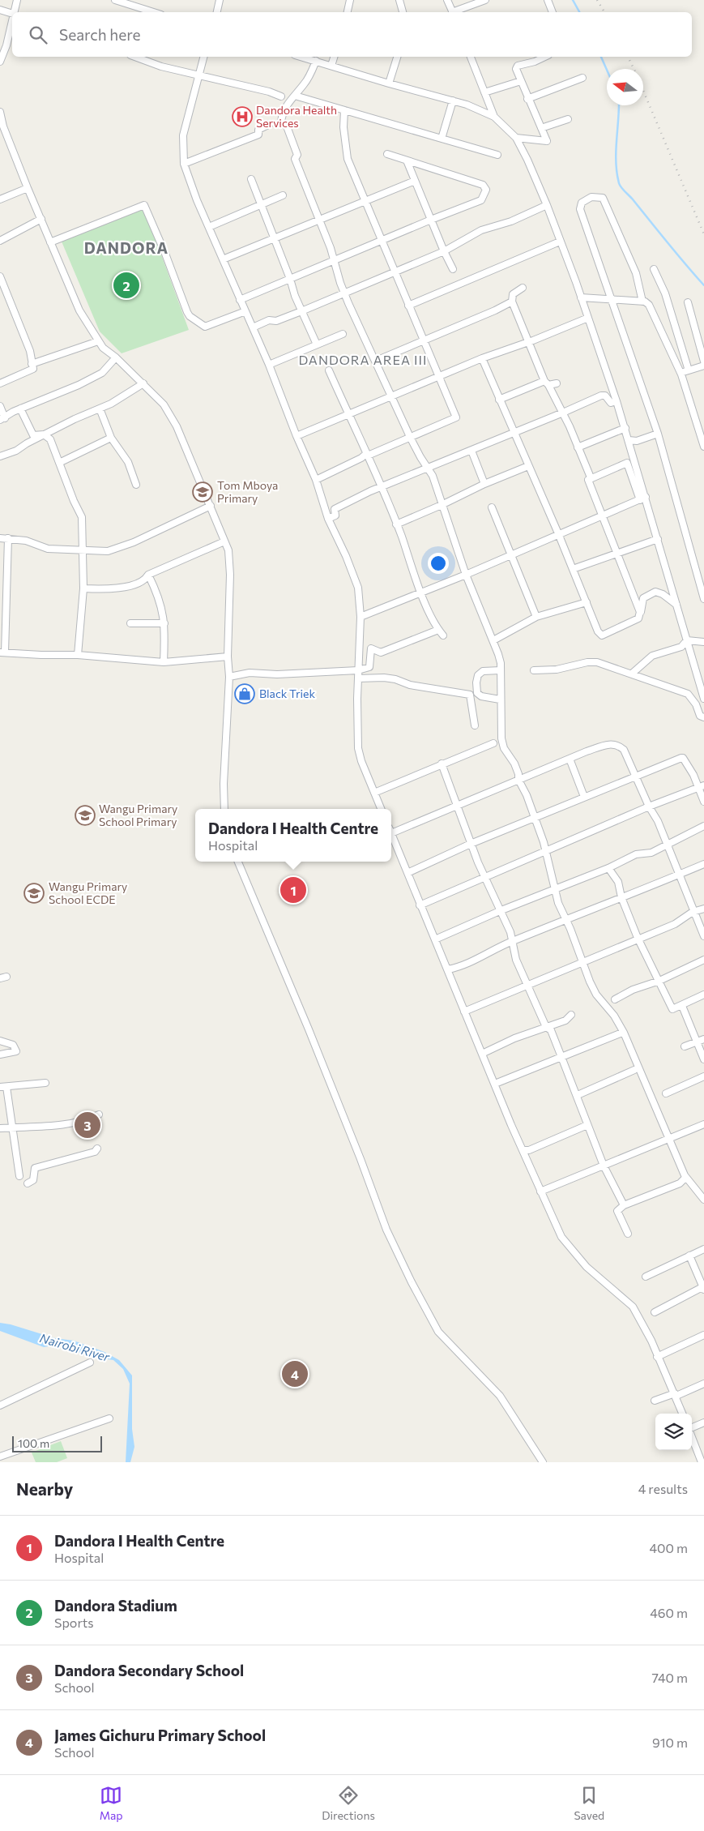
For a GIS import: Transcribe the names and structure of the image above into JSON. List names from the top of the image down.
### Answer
{
  "districts": ["DANDORA", "DANDORA AREA III"],
  "water": ["Nairobi River"],
  "places": {
    "hospital": ["Dandora Health Services"],
    "school or university": ["Tom Mboya Primary", "Wangu Primary School Primary", "Wangu Primary School ECDE"],
    "shop": ["Black Triek"]
  },
  "scale_bar": "100 m",
  "north": "left",
  "page": {
    "search": "Search here",
    "pins": [
      "2",
      "1",
      "3",
      "4"
    ],
    "popup": ["Dandora I Health Centre", "Hospital"],
    "scale": "100 m",
    "heading": ["Nearby", "4 results"],
    "list": [
      {
        "mark": "1",
        "name": "Dandora I Health Centre",
        "note": "Hospital",
        "value": "400 m"
      },
      {
        "mark": "2",
        "name": "Dandora Stadium",
        "note": "Sports",
        "value": "460 m"
      },
      {
        "mark": "3",
        "name": "Dandora Secondary School",
        "note": "School",
        "value": "740 m"
      },
      {
        "mark": "4",
        "name": "James Gichuru Primary School",
        "note": "School",
        "value": "910 m"
      }
    ],
    "nav": ["Map", "Directions", "Saved"]
  }
}
